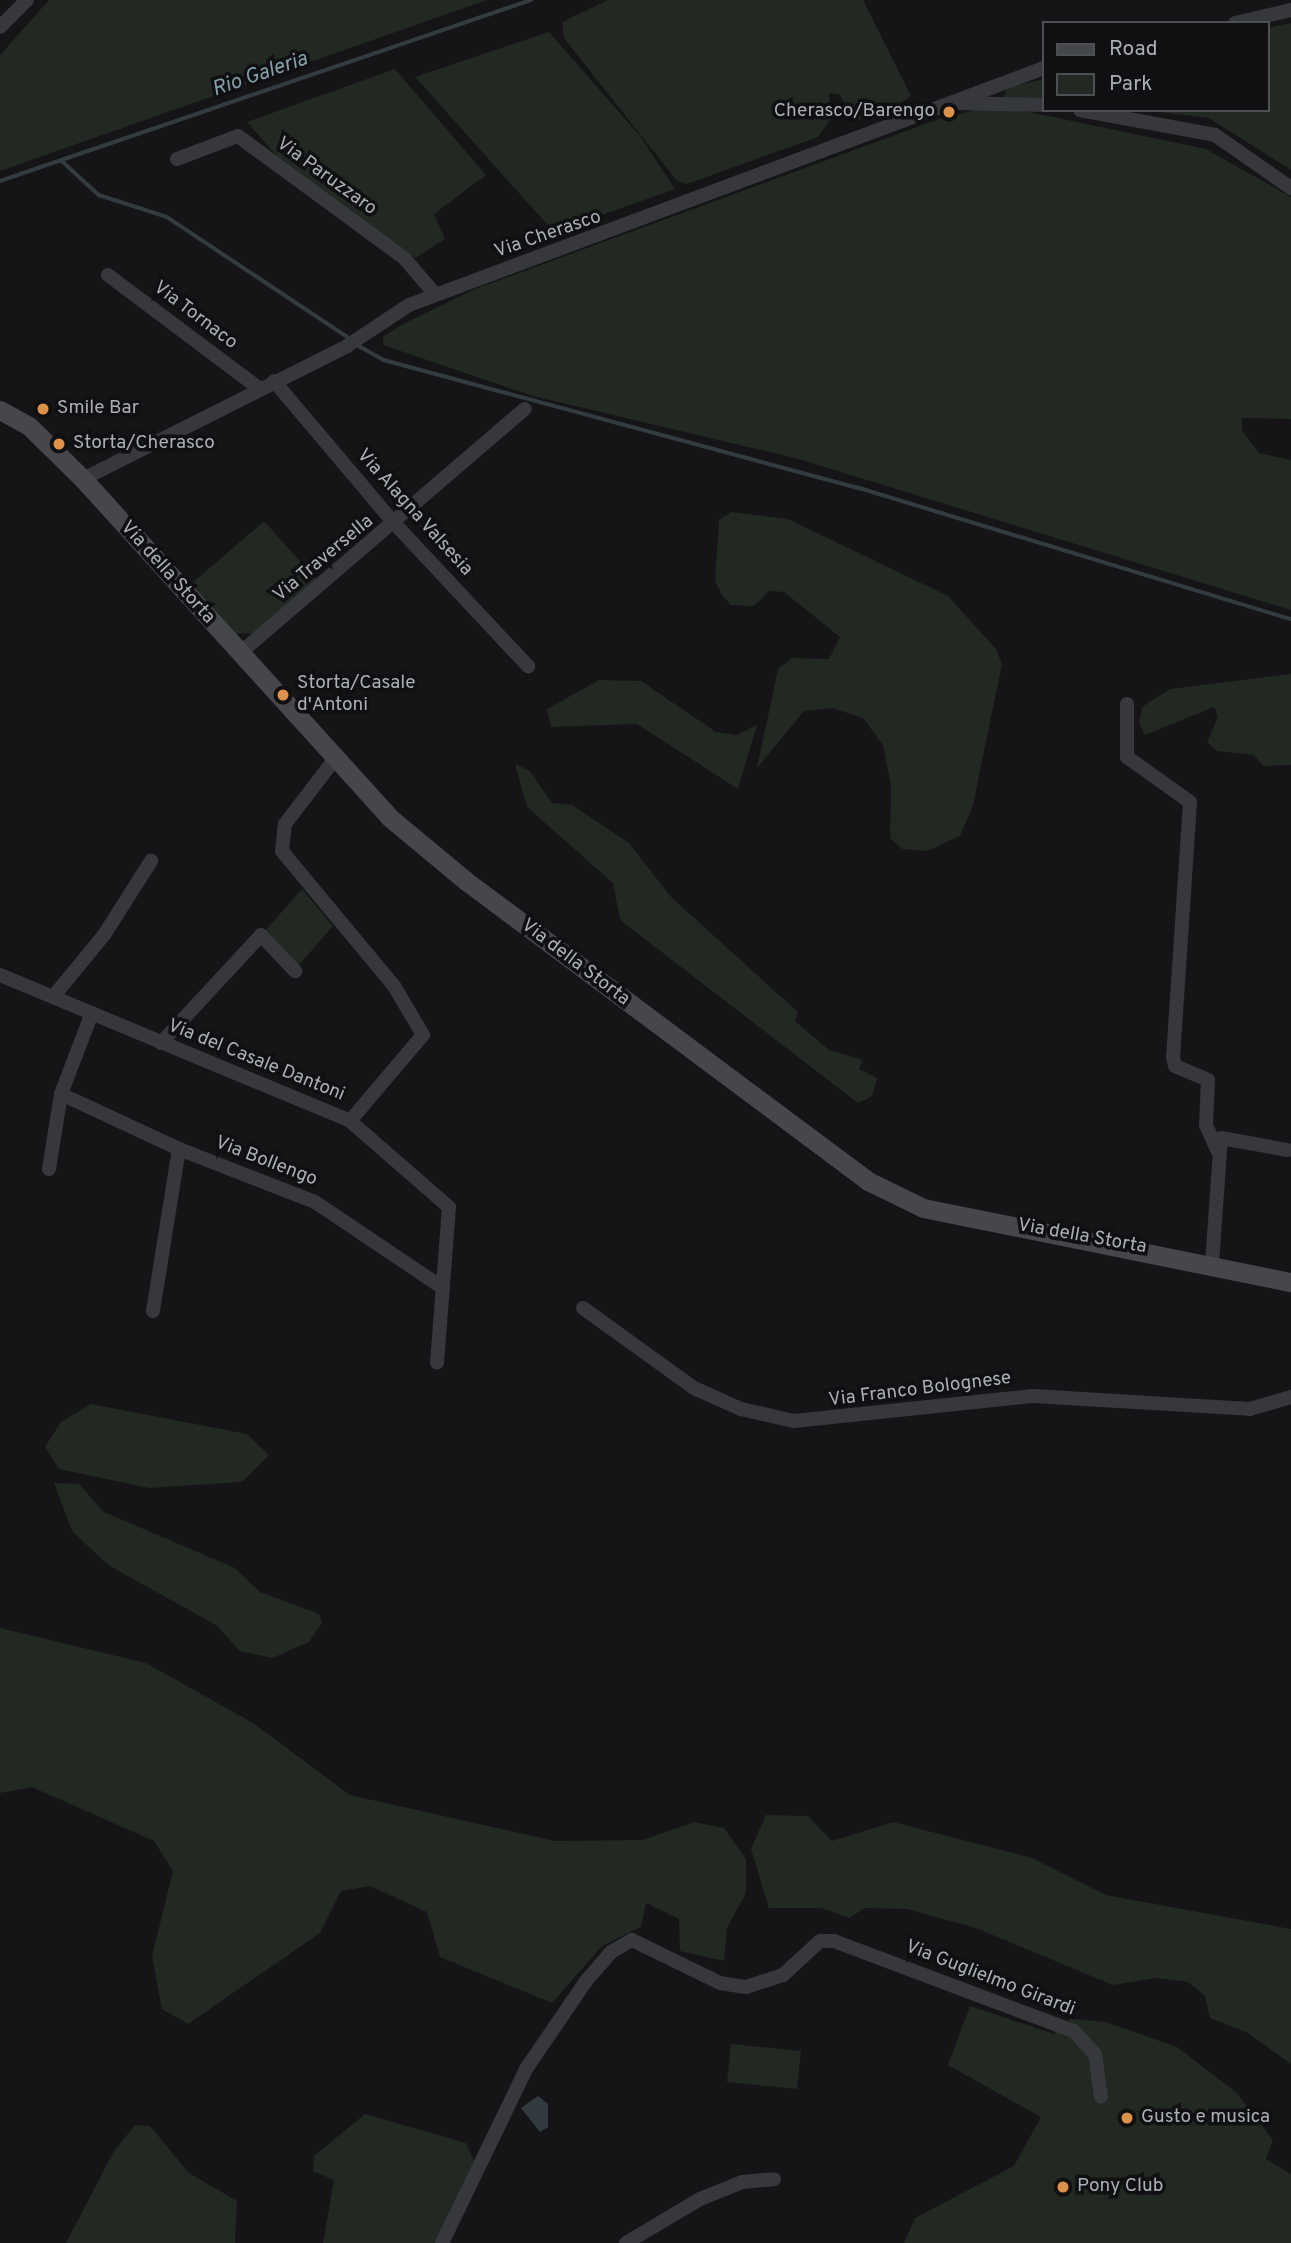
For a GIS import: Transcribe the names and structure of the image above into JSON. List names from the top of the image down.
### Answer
{
  "streets": {
    "main road": ["Via della Storta"],
    "street": [
      "Via Paruzzaro",
      "Via Cherasco",
      "Via Tornaco",
      "Via Alagna Valsesia",
      "Via Traversella",
      "Via del Casale Dantoni",
      "Via Bollengo",
      "Via Franco Bolognese",
      "Via Guglielmo Girardi"
    ]
  },
  "crossings": [
    ["Via Paruzzaro", "Via Cherasco"],
    ["Via Cherasco", "Via Tornaco"],
    ["Via Cherasco", "Via Alagna Valsesia"],
    ["Via Cherasco", "Via della Storta"],
    ["Via Alagna Valsesia", "Via Traversella"],
    ["Via Traversella", "Via della Storta"],
    ["Via della Storta", "Via del Casale Dantoni"]
  ],
  "water": ["Rio Galeria"],
  "places": [
    "Cherasco/Barengo",
    "Smile Bar",
    "Storta/Cherasco",
    "Storta/Casale d'Antoni",
    "Gusto e musica",
    "Pony Club"
  ],
  "legend": ["Road", "Park"]
}
